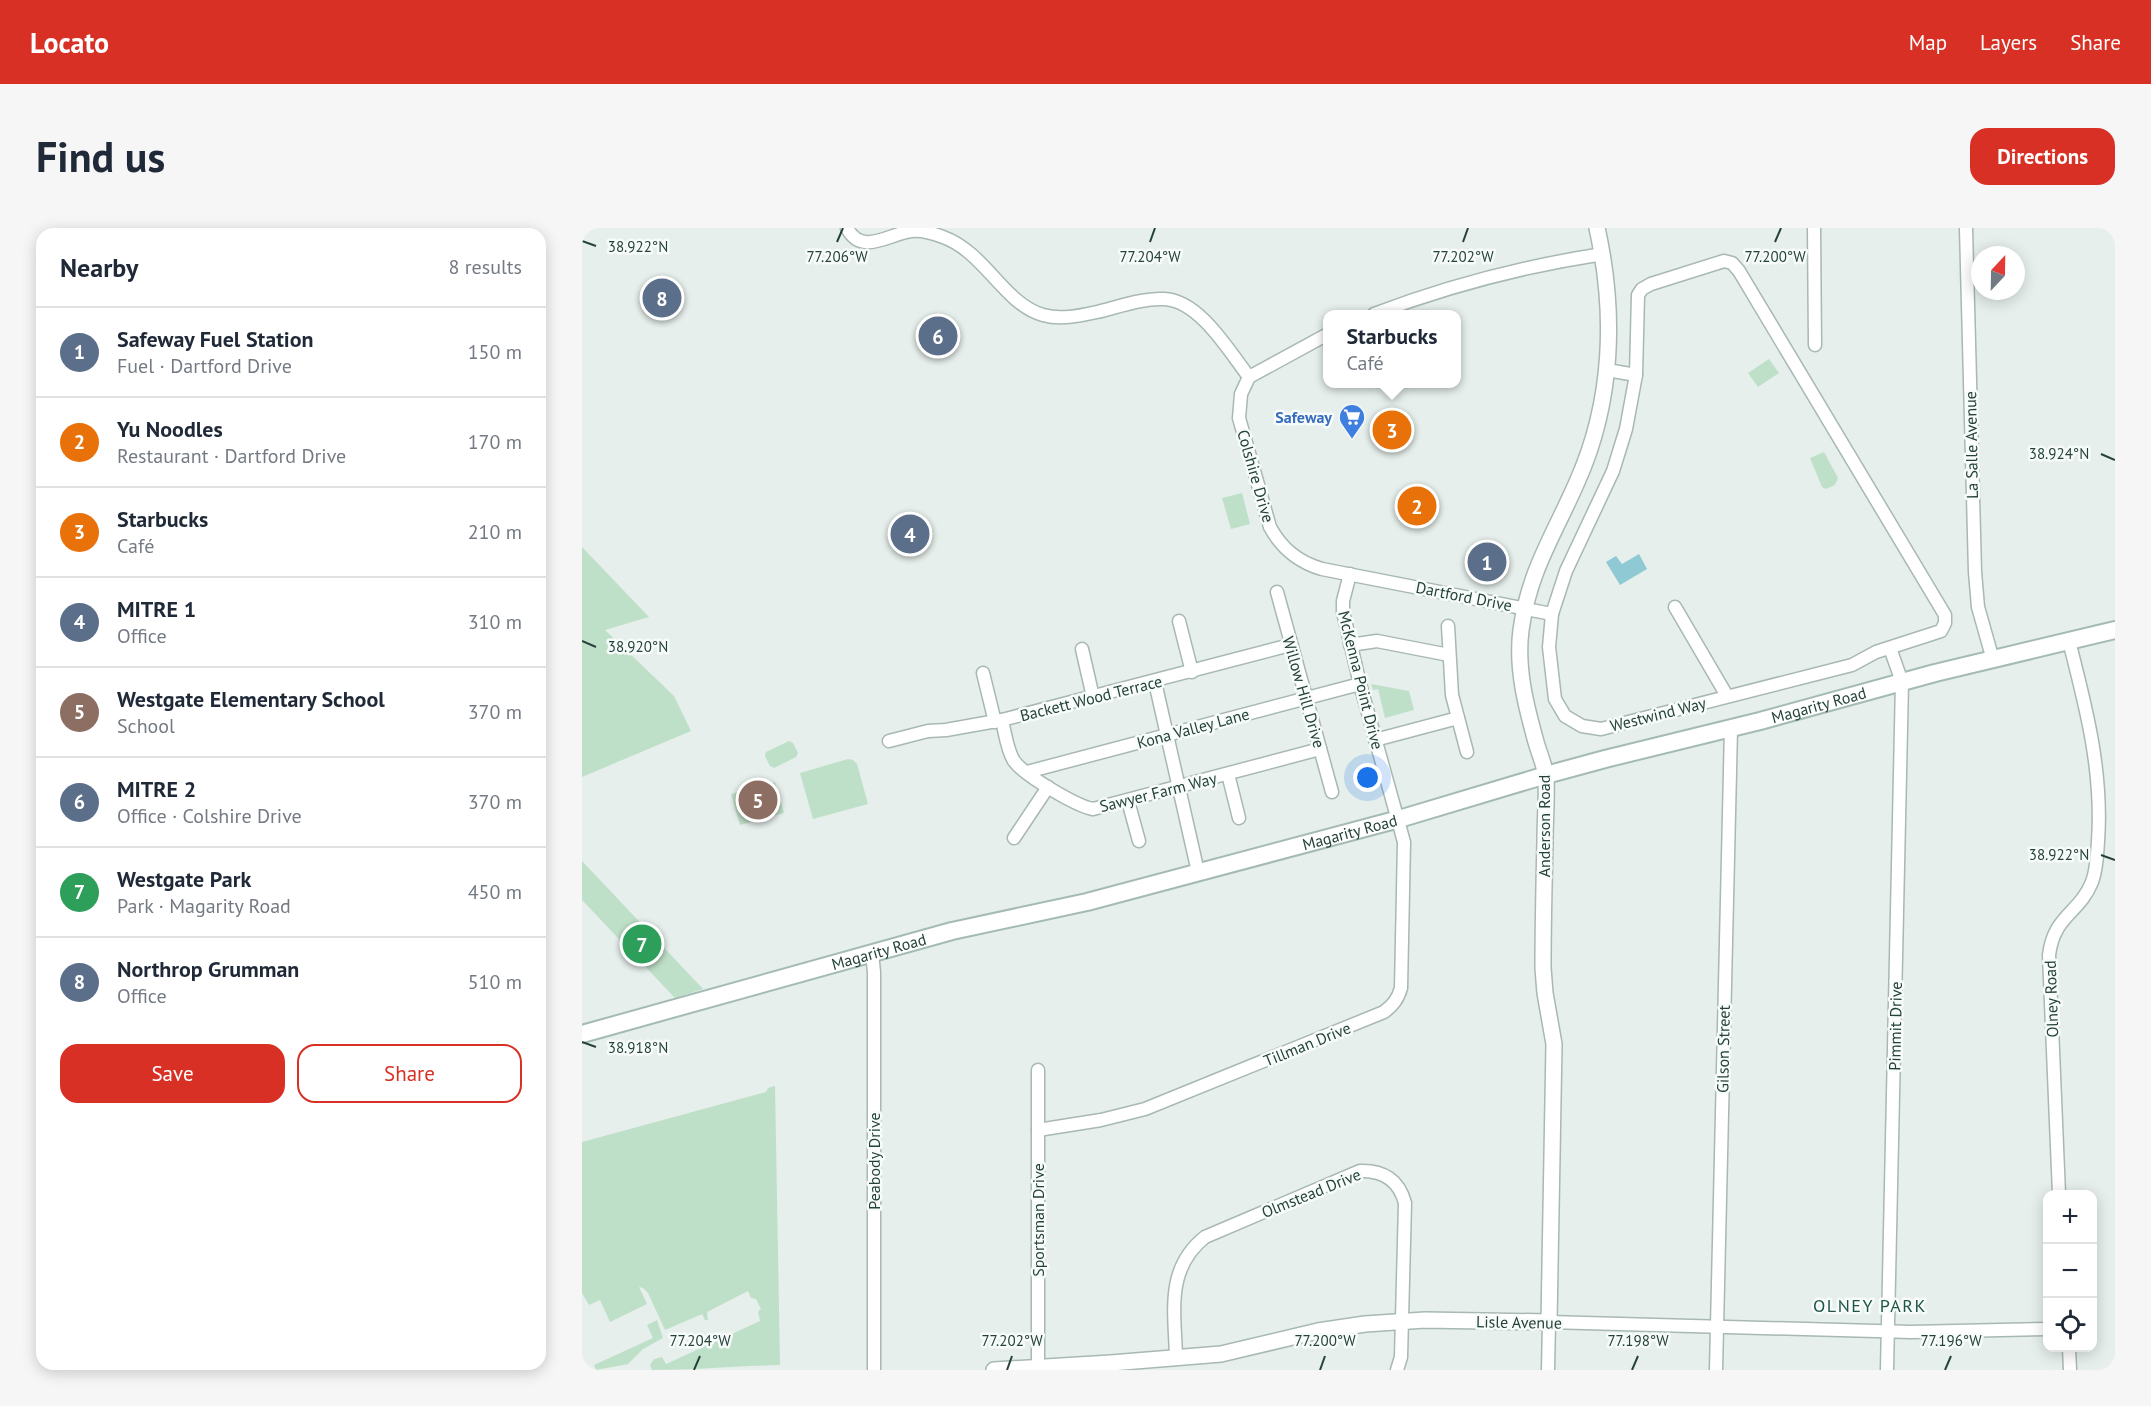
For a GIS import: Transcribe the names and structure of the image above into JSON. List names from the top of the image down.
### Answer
{
  "streets": {
    "main road": ["Magarity Road"],
    "street": [
      "La Salle Avenue",
      "Colshire Drive",
      "Dartford Drive",
      "McKenna Point Drive",
      "Willow Hill Drive",
      "Backett Wood Terrace",
      "Westwind Way",
      "Kona Valley Lane",
      "Sawyer Farm Way",
      "Anderson Road",
      "Olney Road",
      "Pimmit Drive",
      "Tillman Drive",
      "Gilson Street",
      "Peabody Drive",
      "Olmstead Drive",
      "Sportsman Drive",
      "Lisle Avenue"
    ]
  },
  "crossings": [
    ["La Salle Avenue", "Magarity Road"],
    ["Colshire Drive", "Dartford Drive"],
    ["Colshire Drive", "McKenna Point Drive"],
    ["Dartford Drive", "Westwind Way"],
    ["Dartford Drive", "Anderson Road"],
    ["McKenna Point Drive", "Magarity Road"],
    ["McKenna Point Drive", "Kona Valley Lane"],
    ["McKenna Point Drive", "Tillman Drive"],
    ["Willow Hill Drive", "Backett Wood Terrace"],
    ["Willow Hill Drive", "Kona Valley Lane"],
    ["Willow Hill Drive", "Sawyer Farm Way"],
    ["Backett Wood Terrace", "Sawyer Farm Way"],
    ["Magarity Road", "Anderson Road"],
    ["Magarity Road", "Olney Road"],
    ["Magarity Road", "Pimmit Drive"],
    ["Magarity Road", "Tillman Drive"],
    ["Magarity Road", "Gilson Street"],
    ["Magarity Road", "Peabody Drive"],
    ["Kona Valley Lane", "Sawyer Farm Way"],
    ["Anderson Road", "Lisle Avenue"],
    ["Pimmit Drive", "Lisle Avenue"],
    ["Tillman Drive", "Sportsman Drive"],
    ["Gilson Street", "Lisle Avenue"],
    ["Olmstead Drive", "Lisle Avenue"],
    ["Sportsman Drive", "Lisle Avenue"]
  ],
  "districts": ["OLNEY PARK"],
  "places": {
    "supermarket": ["Safeway"]
  },
  "north": "top",
  "page": {
    "header": "Locato",
    "nav": ["Map", "Layers", "Share"],
    "buttons": [
      "Directions",
      ["Save", "Share"]
    ],
    "title": "Find us",
    "heading": ["Nearby", "8 results"],
    "pins": [
      "8",
      "6",
      "3",
      "2",
      "4",
      "1",
      "5",
      "7"
    ],
    "list": [
      {
        "mark": "1",
        "name": "Safeway Fuel Station",
        "note": "Fuel · Dartford Drive",
        "value": "150 m"
      },
      {
        "mark": "2",
        "name": "Yu Noodles",
        "note": "Restaurant · Dartford Drive",
        "value": "170 m"
      },
      {
        "mark": "3",
        "name": "Starbucks",
        "note": "Café",
        "value": "210 m"
      },
      {
        "mark": "4",
        "name": "MITRE 1",
        "note": "Office",
        "value": "310 m"
      },
      {
        "mark": "5",
        "name": "Westgate Elementary School",
        "note": "School",
        "value": "370 m"
      },
      {
        "mark": "6",
        "name": "MITRE 2",
        "note": "Office · Colshire Drive",
        "value": "370 m"
      },
      {
        "mark": "7",
        "name": "Westgate Park",
        "note": "Park · Magarity Road",
        "value": "450 m"
      },
      {
        "mark": "8",
        "name": "Northrop Grumman",
        "note": "Office",
        "value": "510 m"
      }
    ],
    "popup": ["Starbucks", "Café"],
    "map_buttons": ["+", "−"]
  },
  "coordinates": [
    "38.922°N",
    "77.204°W",
    "77.202°W",
    "77.206°W",
    "77.200°W",
    "38.924°N",
    "38.920°N",
    "38.918°N",
    "77.198°W",
    "77.196°W"
  ]
}
